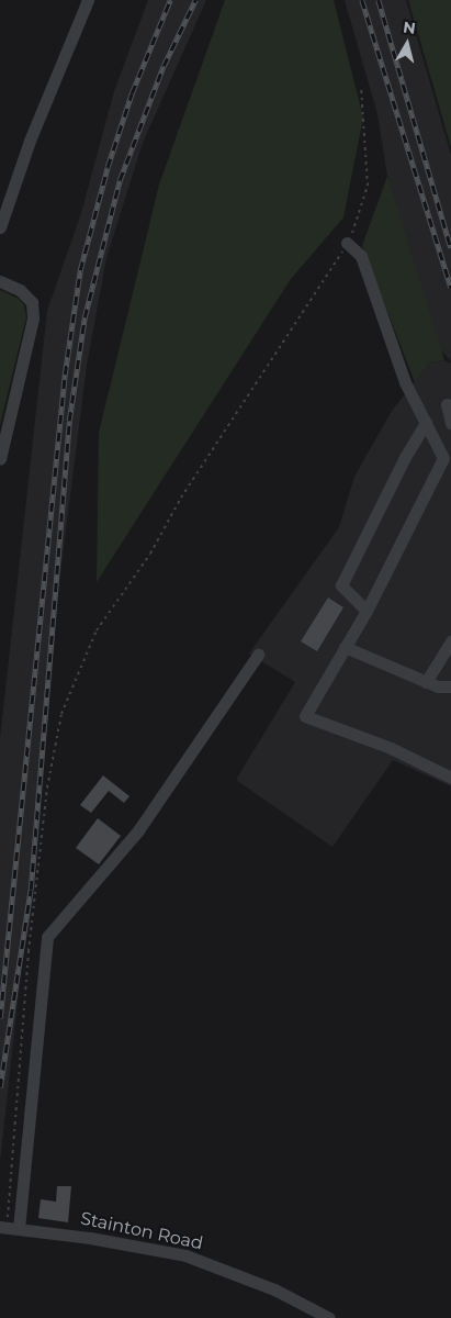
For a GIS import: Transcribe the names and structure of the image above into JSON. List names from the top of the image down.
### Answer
{
  "streets": {
    "street": ["Stainton Road"]
  },
  "north": "top"
}
